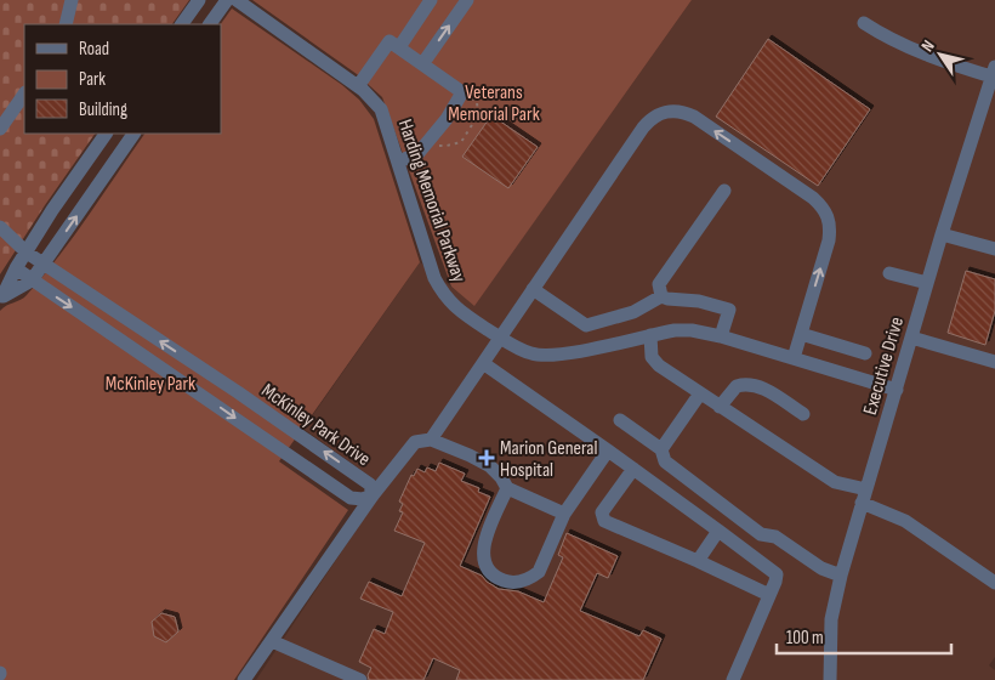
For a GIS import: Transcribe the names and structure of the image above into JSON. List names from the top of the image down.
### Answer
{
  "streets": {
    "street": ["Harding Memorial Parkway", "Executive Drive", "McKinley Park Drive"]
  },
  "crossings": [
    ["Harding Memorial Parkway", "Executive Drive"]
  ],
  "parks": ["Veterans Memorial Park", "McKinley Park"],
  "places": {
    "health": ["Marion General Hospital"]
  },
  "legend": ["Road", "Park", "Building"],
  "scale_bar": "100 m",
  "north": "top left"
}
